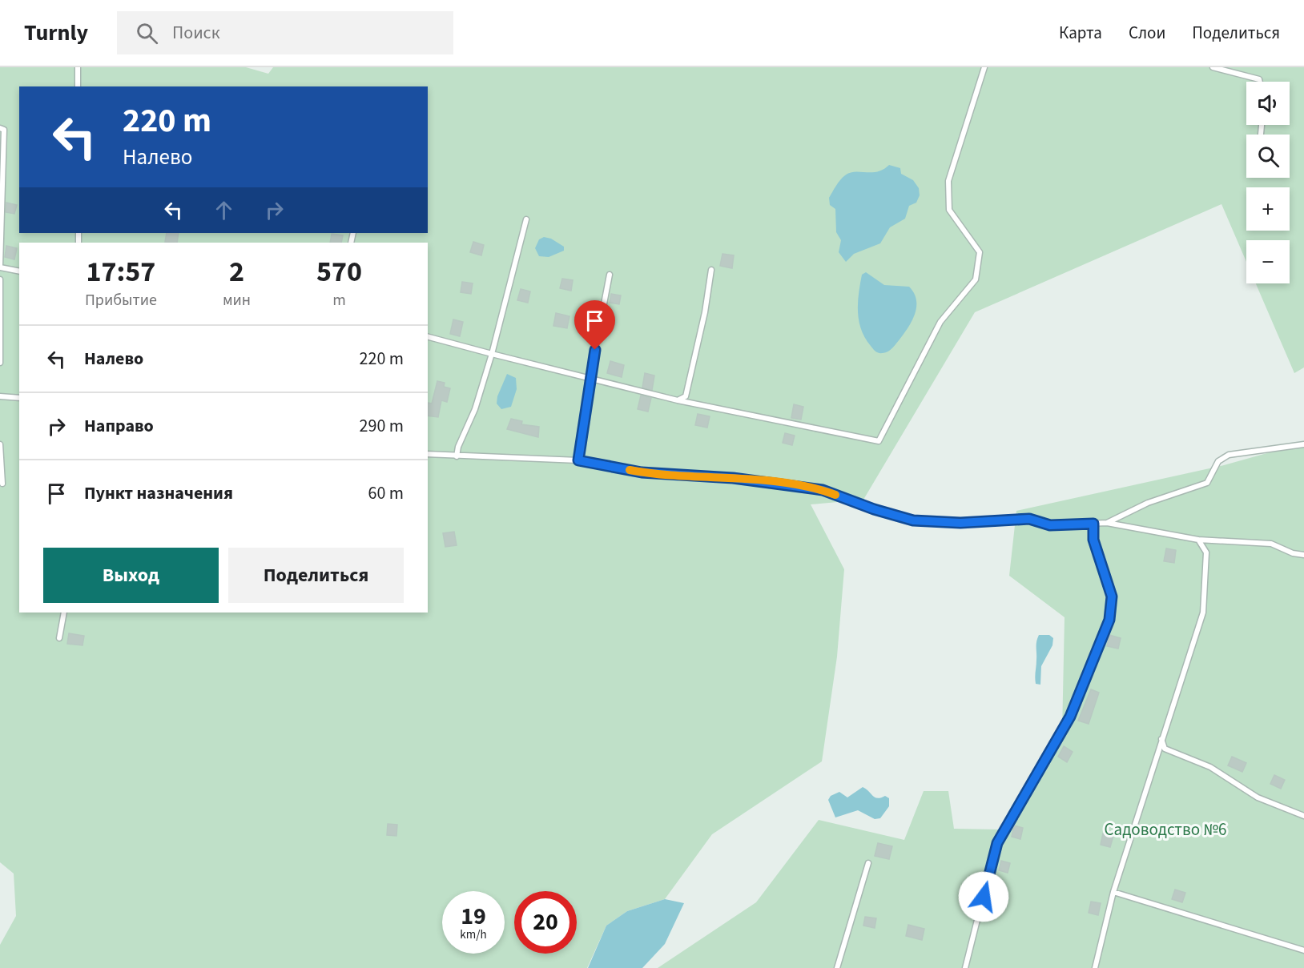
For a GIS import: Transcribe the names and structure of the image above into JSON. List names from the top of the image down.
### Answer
{
  "parks": ["Садоводство №6"],
  "page": {
    "header": "Turnly",
    "search": "Поиск",
    "nav": ["Карта", "Слои", "Поделиться"],
    "map_buttons": ["+", "−"],
    "turn": ["220 m", "Налево"],
    "eta": [
      "17:57",
      "Прибытие",
      "2",
      "мин",
      "570",
      "m"
    ],
    "list": [
      {
        "name": "Налево",
        "value": "220 m"
      },
      {
        "name": "Направо",
        "value": "290 m"
      },
      {
        "name": "Пункт назначения",
        "value": "60 m"
      }
    ],
    "buttons": ["Выход", "Поделиться"],
    "speed": "19 km/h",
    "limit": "20"
  }
}
